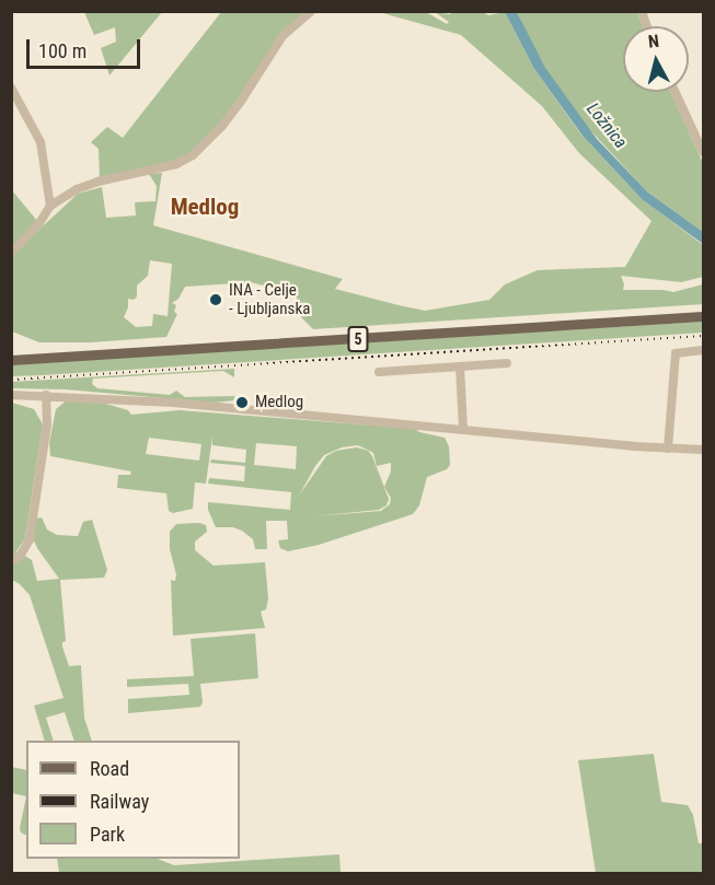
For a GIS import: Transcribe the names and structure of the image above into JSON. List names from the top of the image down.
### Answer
{
  "streets": {
    "main road": ["5"]
  },
  "districts": ["Medlog"],
  "water": ["Ložnica"],
  "places": ["INA - Celje - Ljubljanska", "Medlog"],
  "legend": ["Road", "Railway", "Park"],
  "scale_bar": "100 m",
  "north": "top"
}
